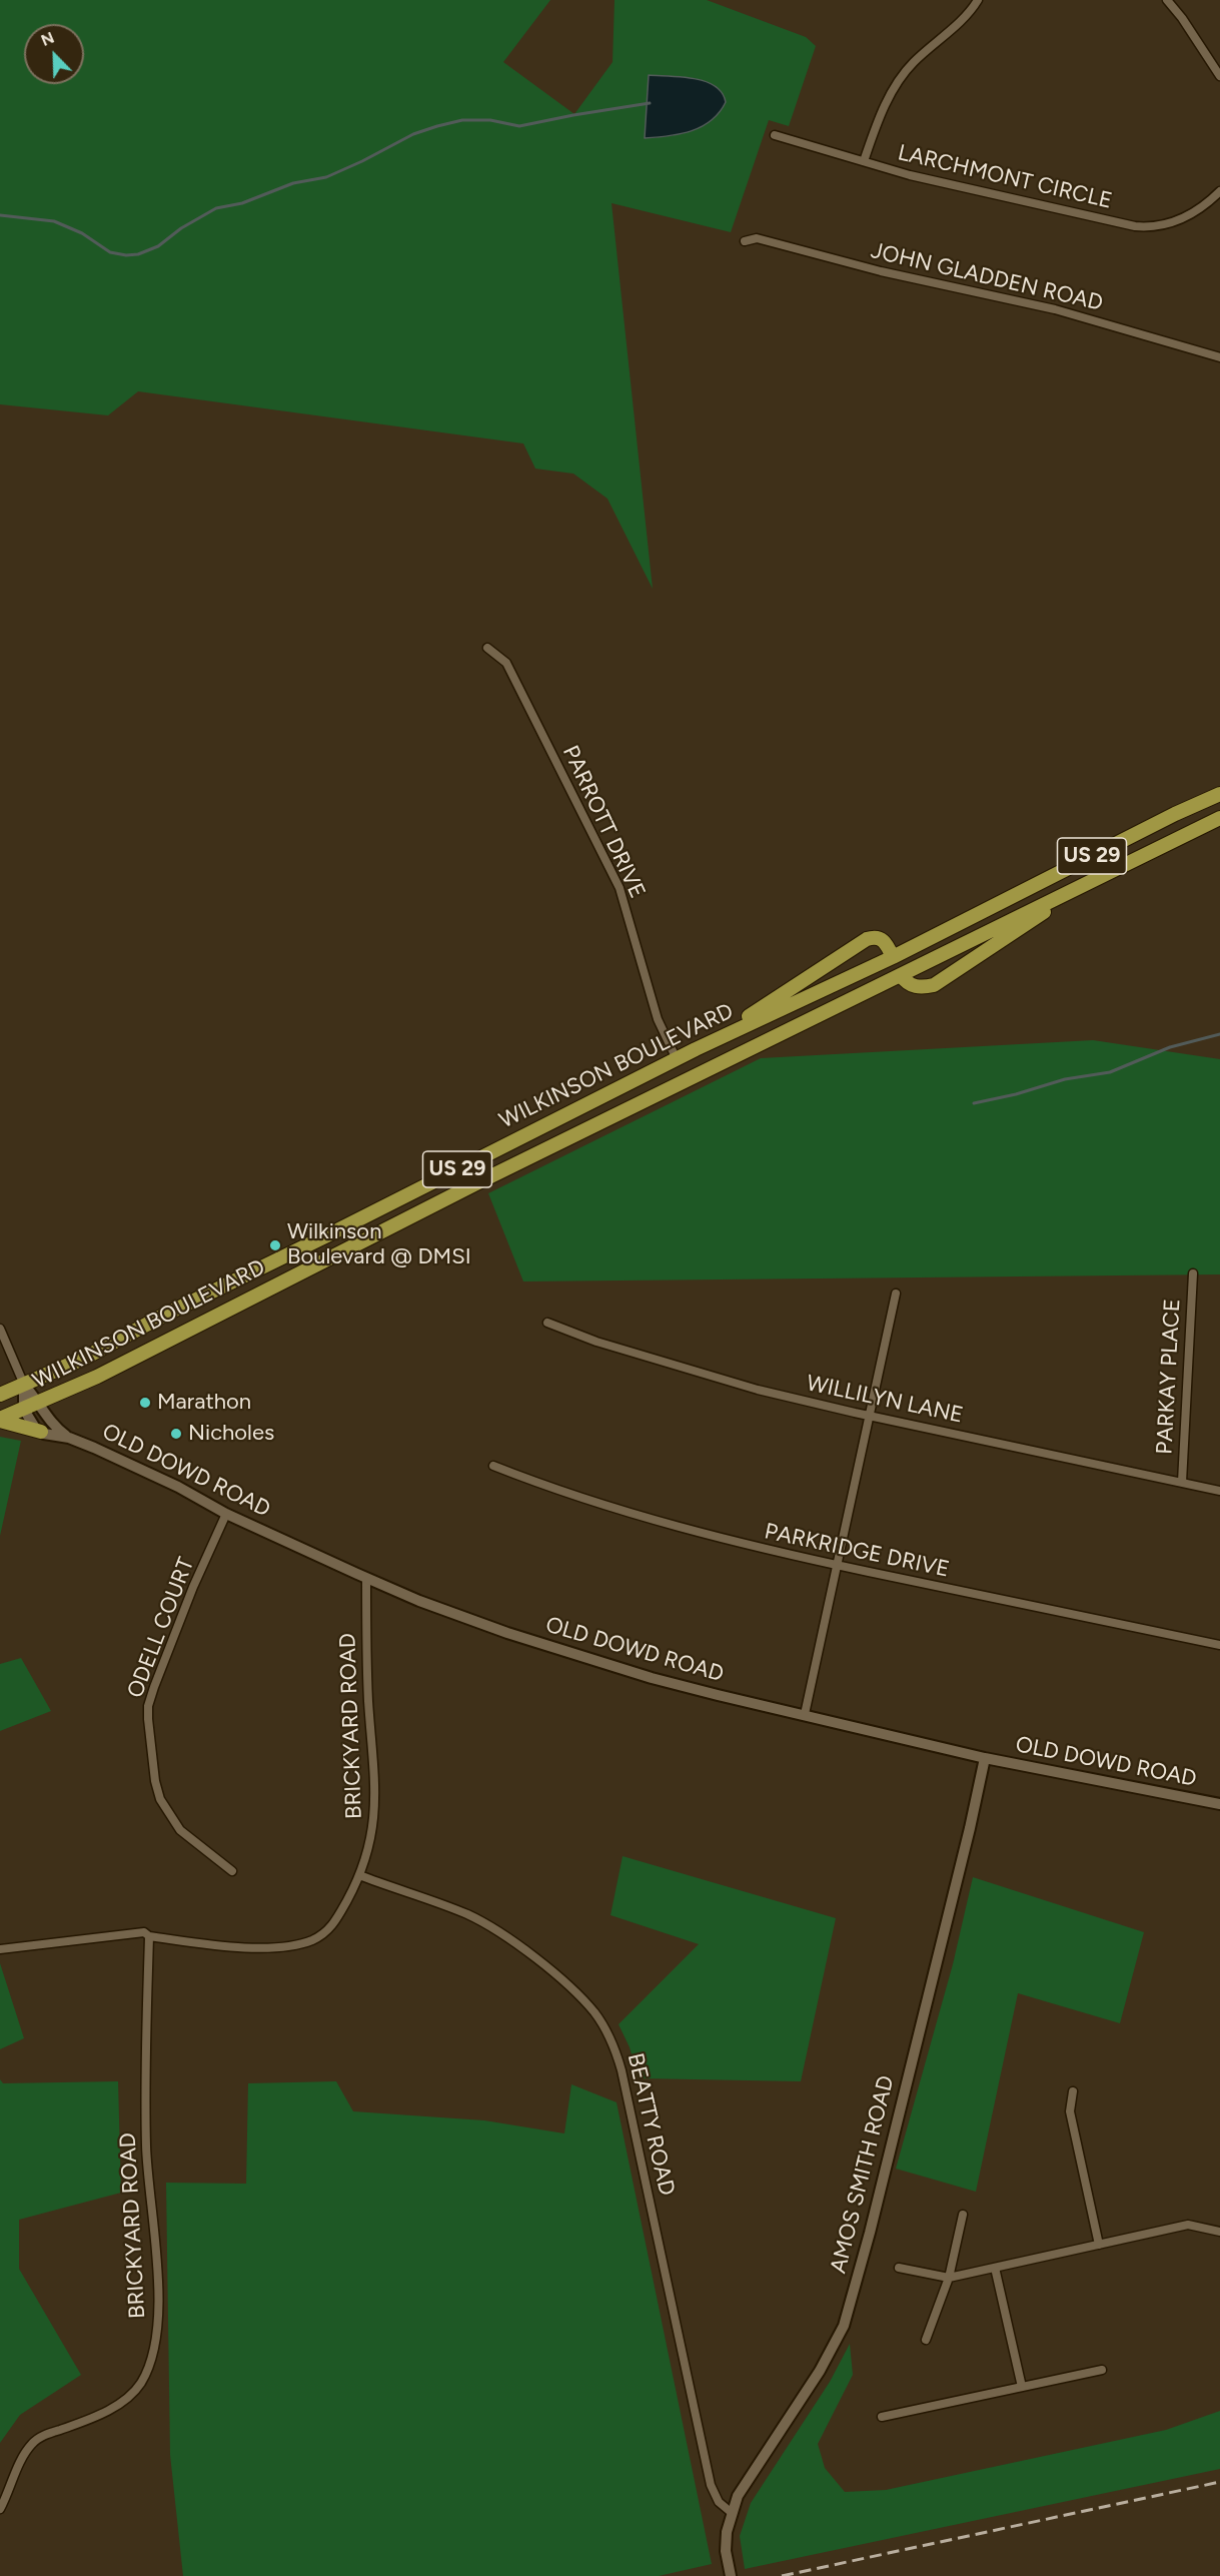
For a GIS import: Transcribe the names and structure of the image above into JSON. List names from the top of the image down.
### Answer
{
  "streets": {
    "main road": ["US 29", "WILKINSON BOULEVARD"],
    "street": [
      "LARCHMONT CIRCLE",
      "JOHN GLADDEN ROAD",
      "PARROTT DRIVE",
      "PARKAY PLACE",
      "WILLILYN LANE",
      "OLD DOWD ROAD",
      "PARKRIDGE DRIVE",
      "ODELL COURT",
      "BRICKYARD ROAD",
      "BEATTY ROAD",
      "AMOS SMITH ROAD"
    ]
  },
  "crossings": [
    ["PARROTT DRIVE", "WILKINSON BOULEVARD"],
    ["WILKINSON BOULEVARD", "OLD DOWD ROAD"],
    ["PARKAY PLACE", "WILLILYN LANE"],
    ["OLD DOWD ROAD", "ODELL COURT"],
    ["OLD DOWD ROAD", "BRICKYARD ROAD"],
    ["OLD DOWD ROAD", "AMOS SMITH ROAD"],
    ["BRICKYARD ROAD", "BEATTY ROAD"],
    ["BEATTY ROAD", "AMOS SMITH ROAD"]
  ],
  "places": ["Wilkinson Boulevard @ DMSI", "Marathon", "Nicholes"],
  "north": "top left"
}
